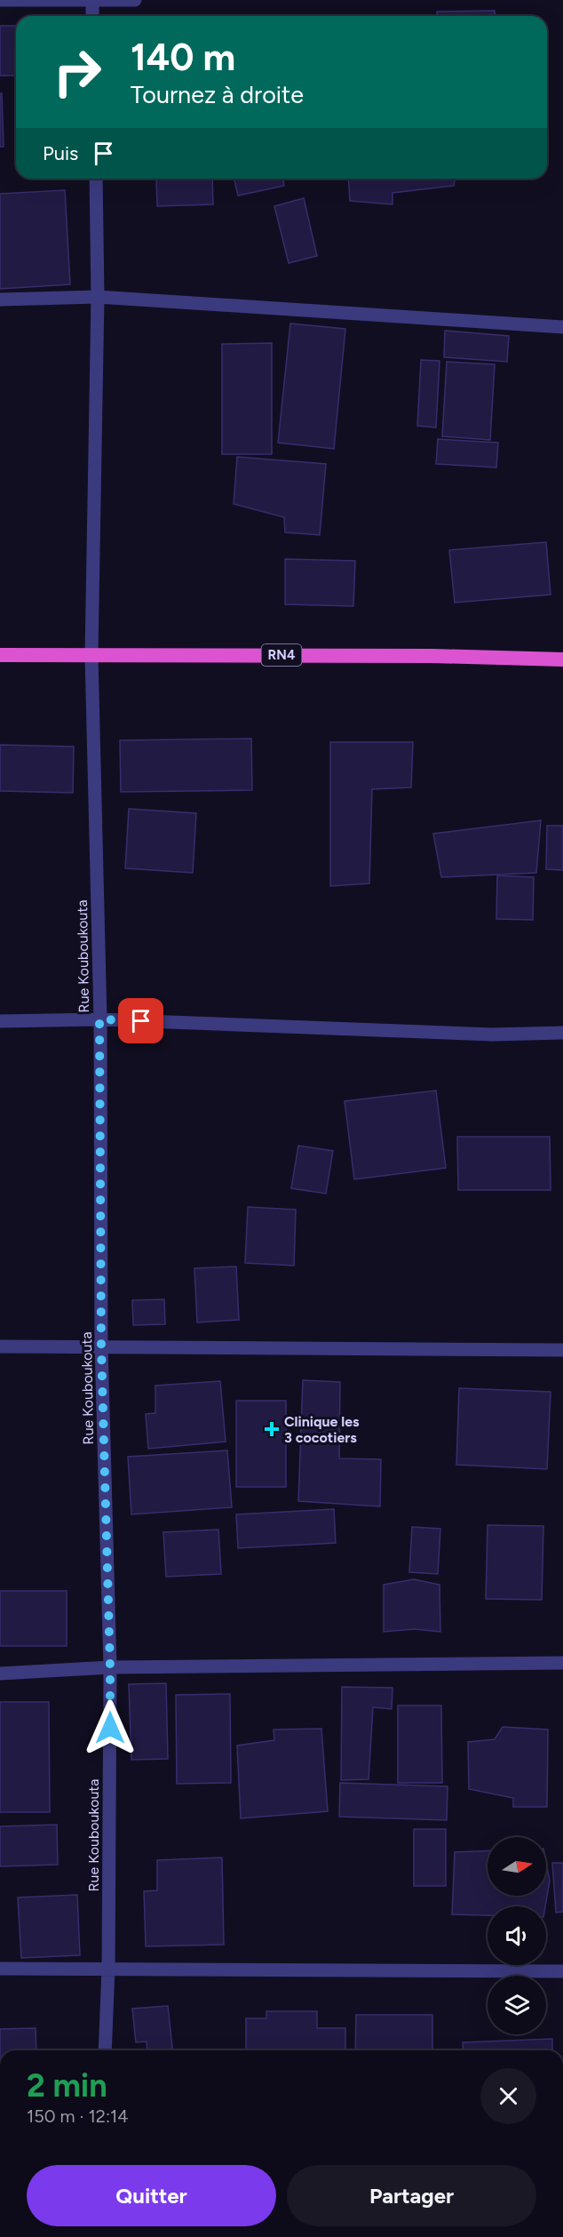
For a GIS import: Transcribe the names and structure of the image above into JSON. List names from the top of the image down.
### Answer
{
  "streets": {
    "highway": ["RN4"],
    "street": ["Rue Kouboukouta"]
  },
  "crossings": [
    ["RN4", "Rue Kouboukouta"]
  ],
  "places": {
    "health": ["Clinique les 3 cocotiers"]
  },
  "north": "right",
  "page": {
    "turn": ["140 m", "Tournez à droite"],
    "then": "Puis",
    "heading": ["2 min", "150 m · 12:14"],
    "buttons": ["Quitter", "Partager"]
  }
}
